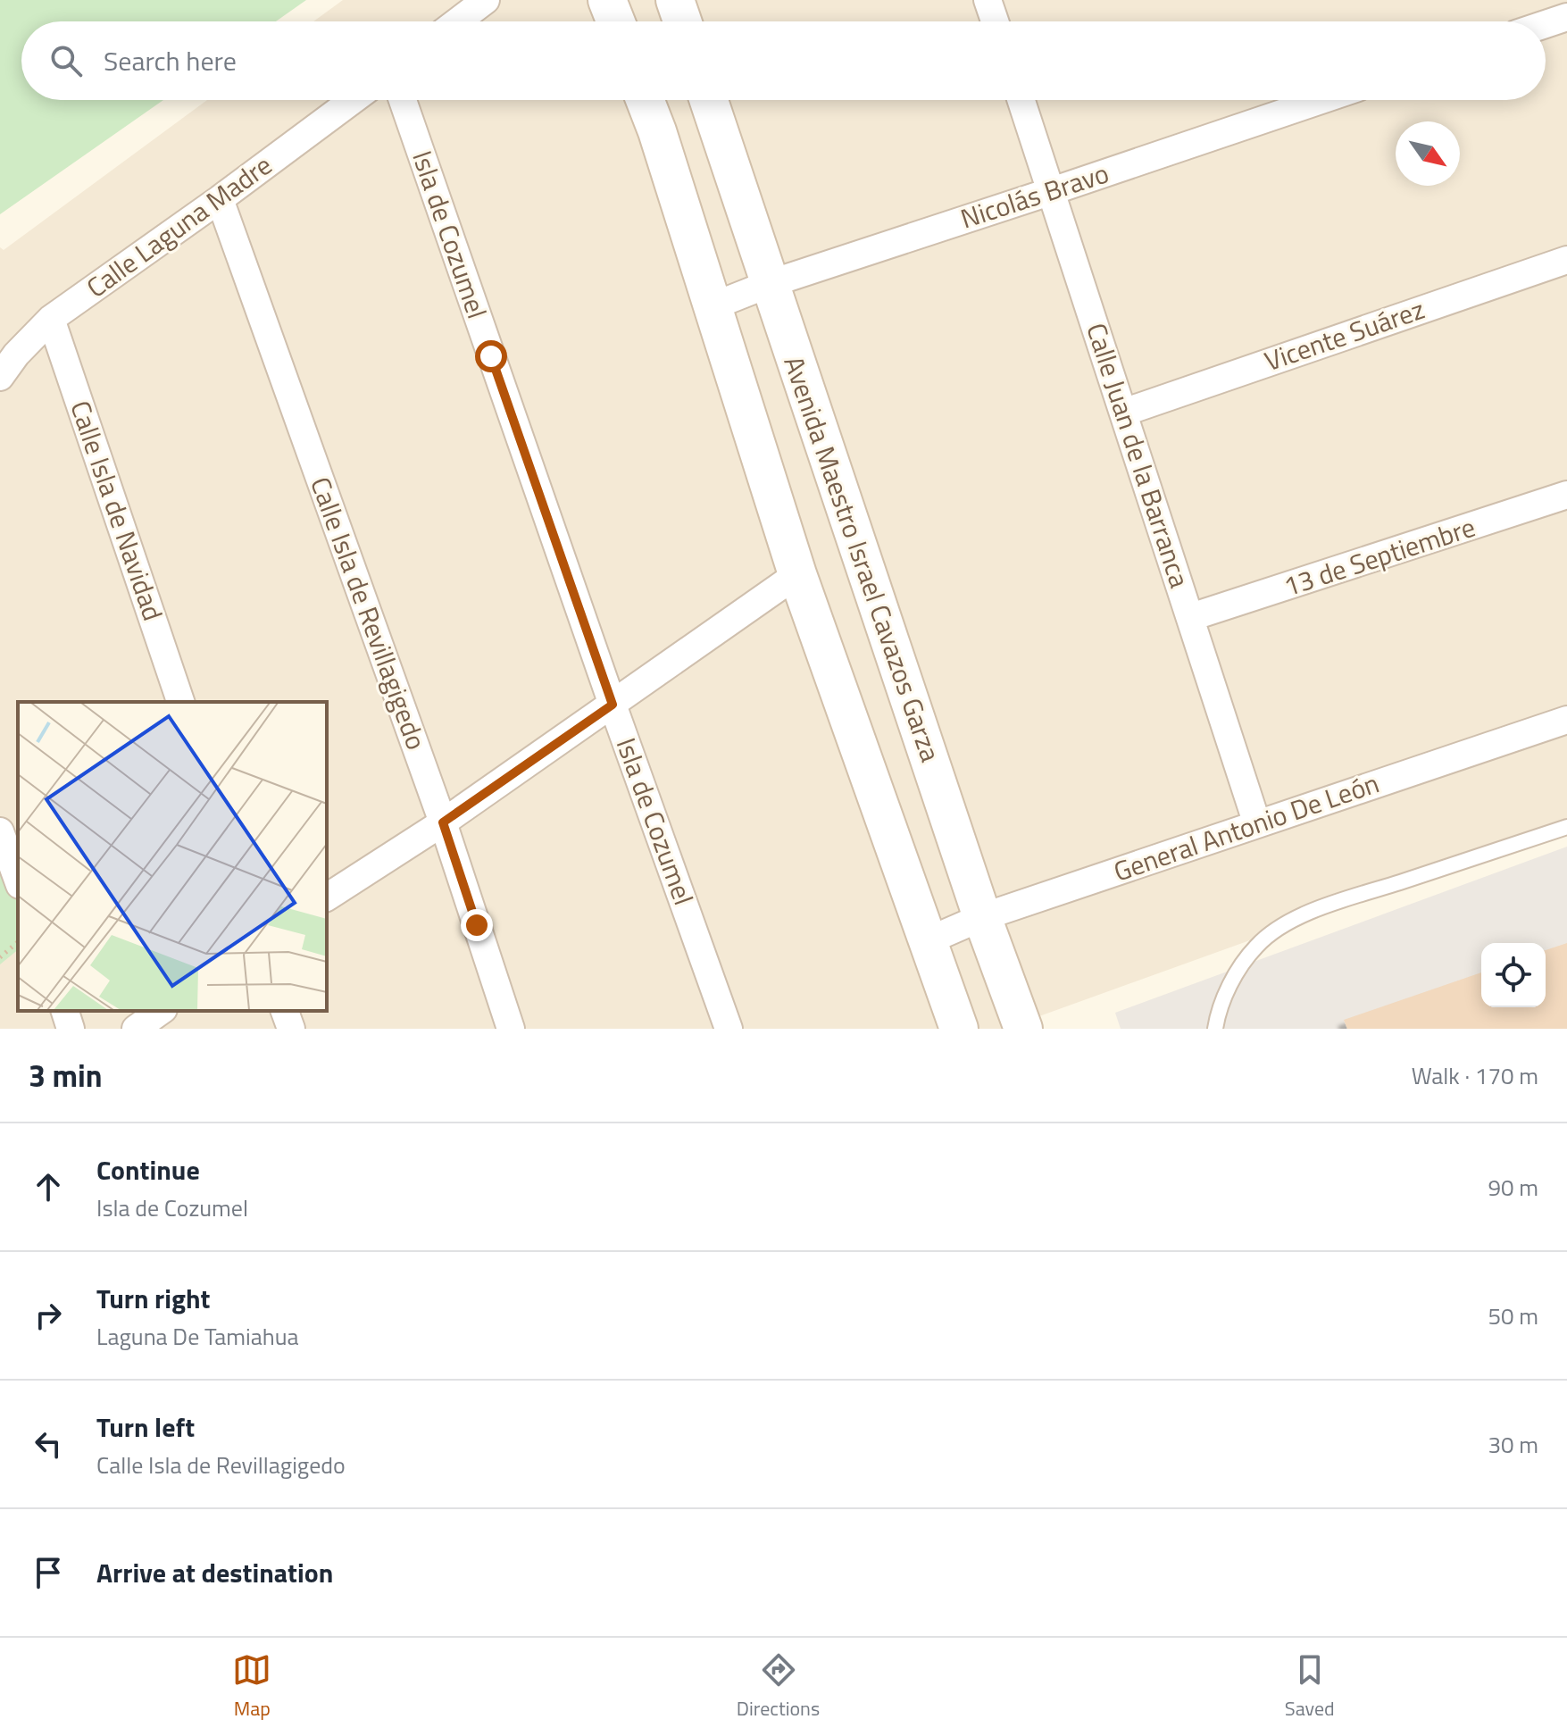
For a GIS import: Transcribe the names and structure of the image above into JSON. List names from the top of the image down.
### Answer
{
  "streets": {
    "main road": ["Avenida Maestro Israel Cavazos Garza"],
    "street": [
      "Nicolás Bravo",
      "Calle Laguna Madre",
      "Isla de Cozumel",
      "Vicente Suárez",
      "Calle Juan de la Barranca",
      "Calle Isla de Navidad",
      "13 de Septiembre",
      "Calle Isla de Revillagigedo",
      "General Antonio De León"
    ]
  },
  "crossings": [
    ["Nicolás Bravo", "Calle Juan de la Barranca"],
    ["Nicolás Bravo", "Avenida Maestro Israel Cavazos Garza"],
    ["Calle Laguna Madre", "Calle Isla de Navidad"],
    ["Calle Laguna Madre", "Calle Isla de Revillagigedo"],
    ["Vicente Suárez", "Calle Juan de la Barranca"],
    ["Calle Juan de la Barranca", "13 de Septiembre"],
    ["Calle Juan de la Barranca", "General Antonio De León"],
    ["Avenida Maestro Israel Cavazos Garza", "General Antonio De León"]
  ],
  "north": "bottom right",
  "page": {
    "search": "Search here",
    "heading": ["3 min", "Walk · 170 m"],
    "list": [
      ["Continue", "Isla de Cozumel", "90 m"],
      ["Turn right", "Laguna De Tamiahua", "50 m"],
      ["Turn left", "Calle Isla de Revillagigedo", "30 m"],
      "Arrive at destination"
    ],
    "nav": ["Map", "Directions", "Saved"]
  }
}
